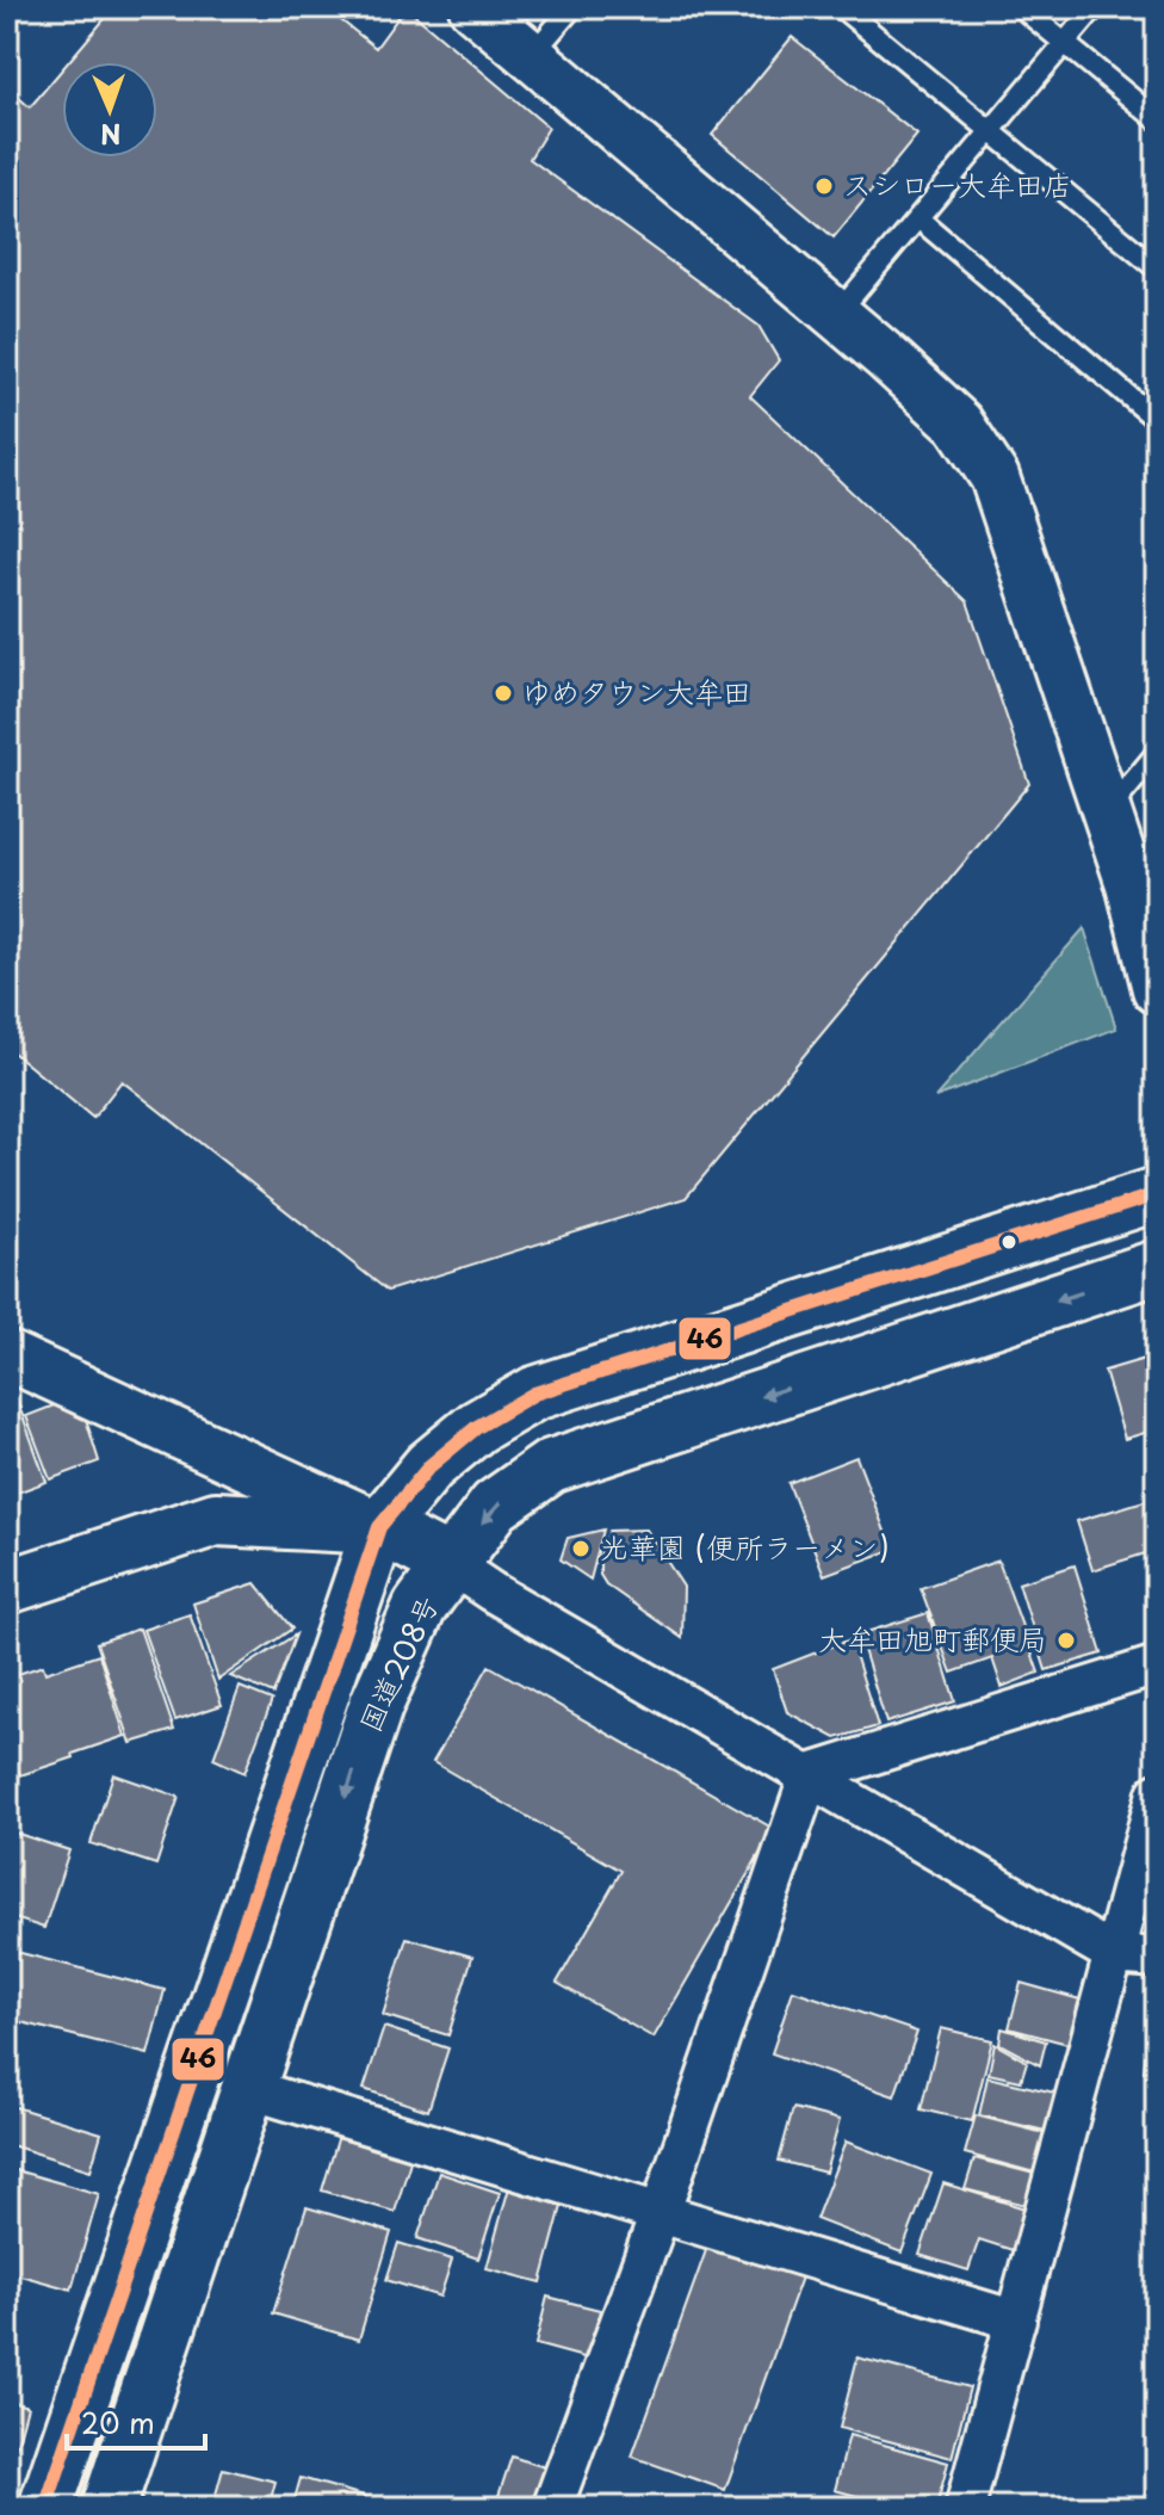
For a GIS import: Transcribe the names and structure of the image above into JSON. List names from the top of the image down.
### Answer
{
  "streets": {
    "main road": ["国道208号"]
  },
  "places": [
    "スシロー大牟田店",
    "ゆめタウン大牟田",
    "光華園 (便所ラーメン)",
    "大牟田旭町郵便局"
  ],
  "lines": ["transit line 46"],
  "scale_bar": "20 m",
  "north": "bottom"
}
